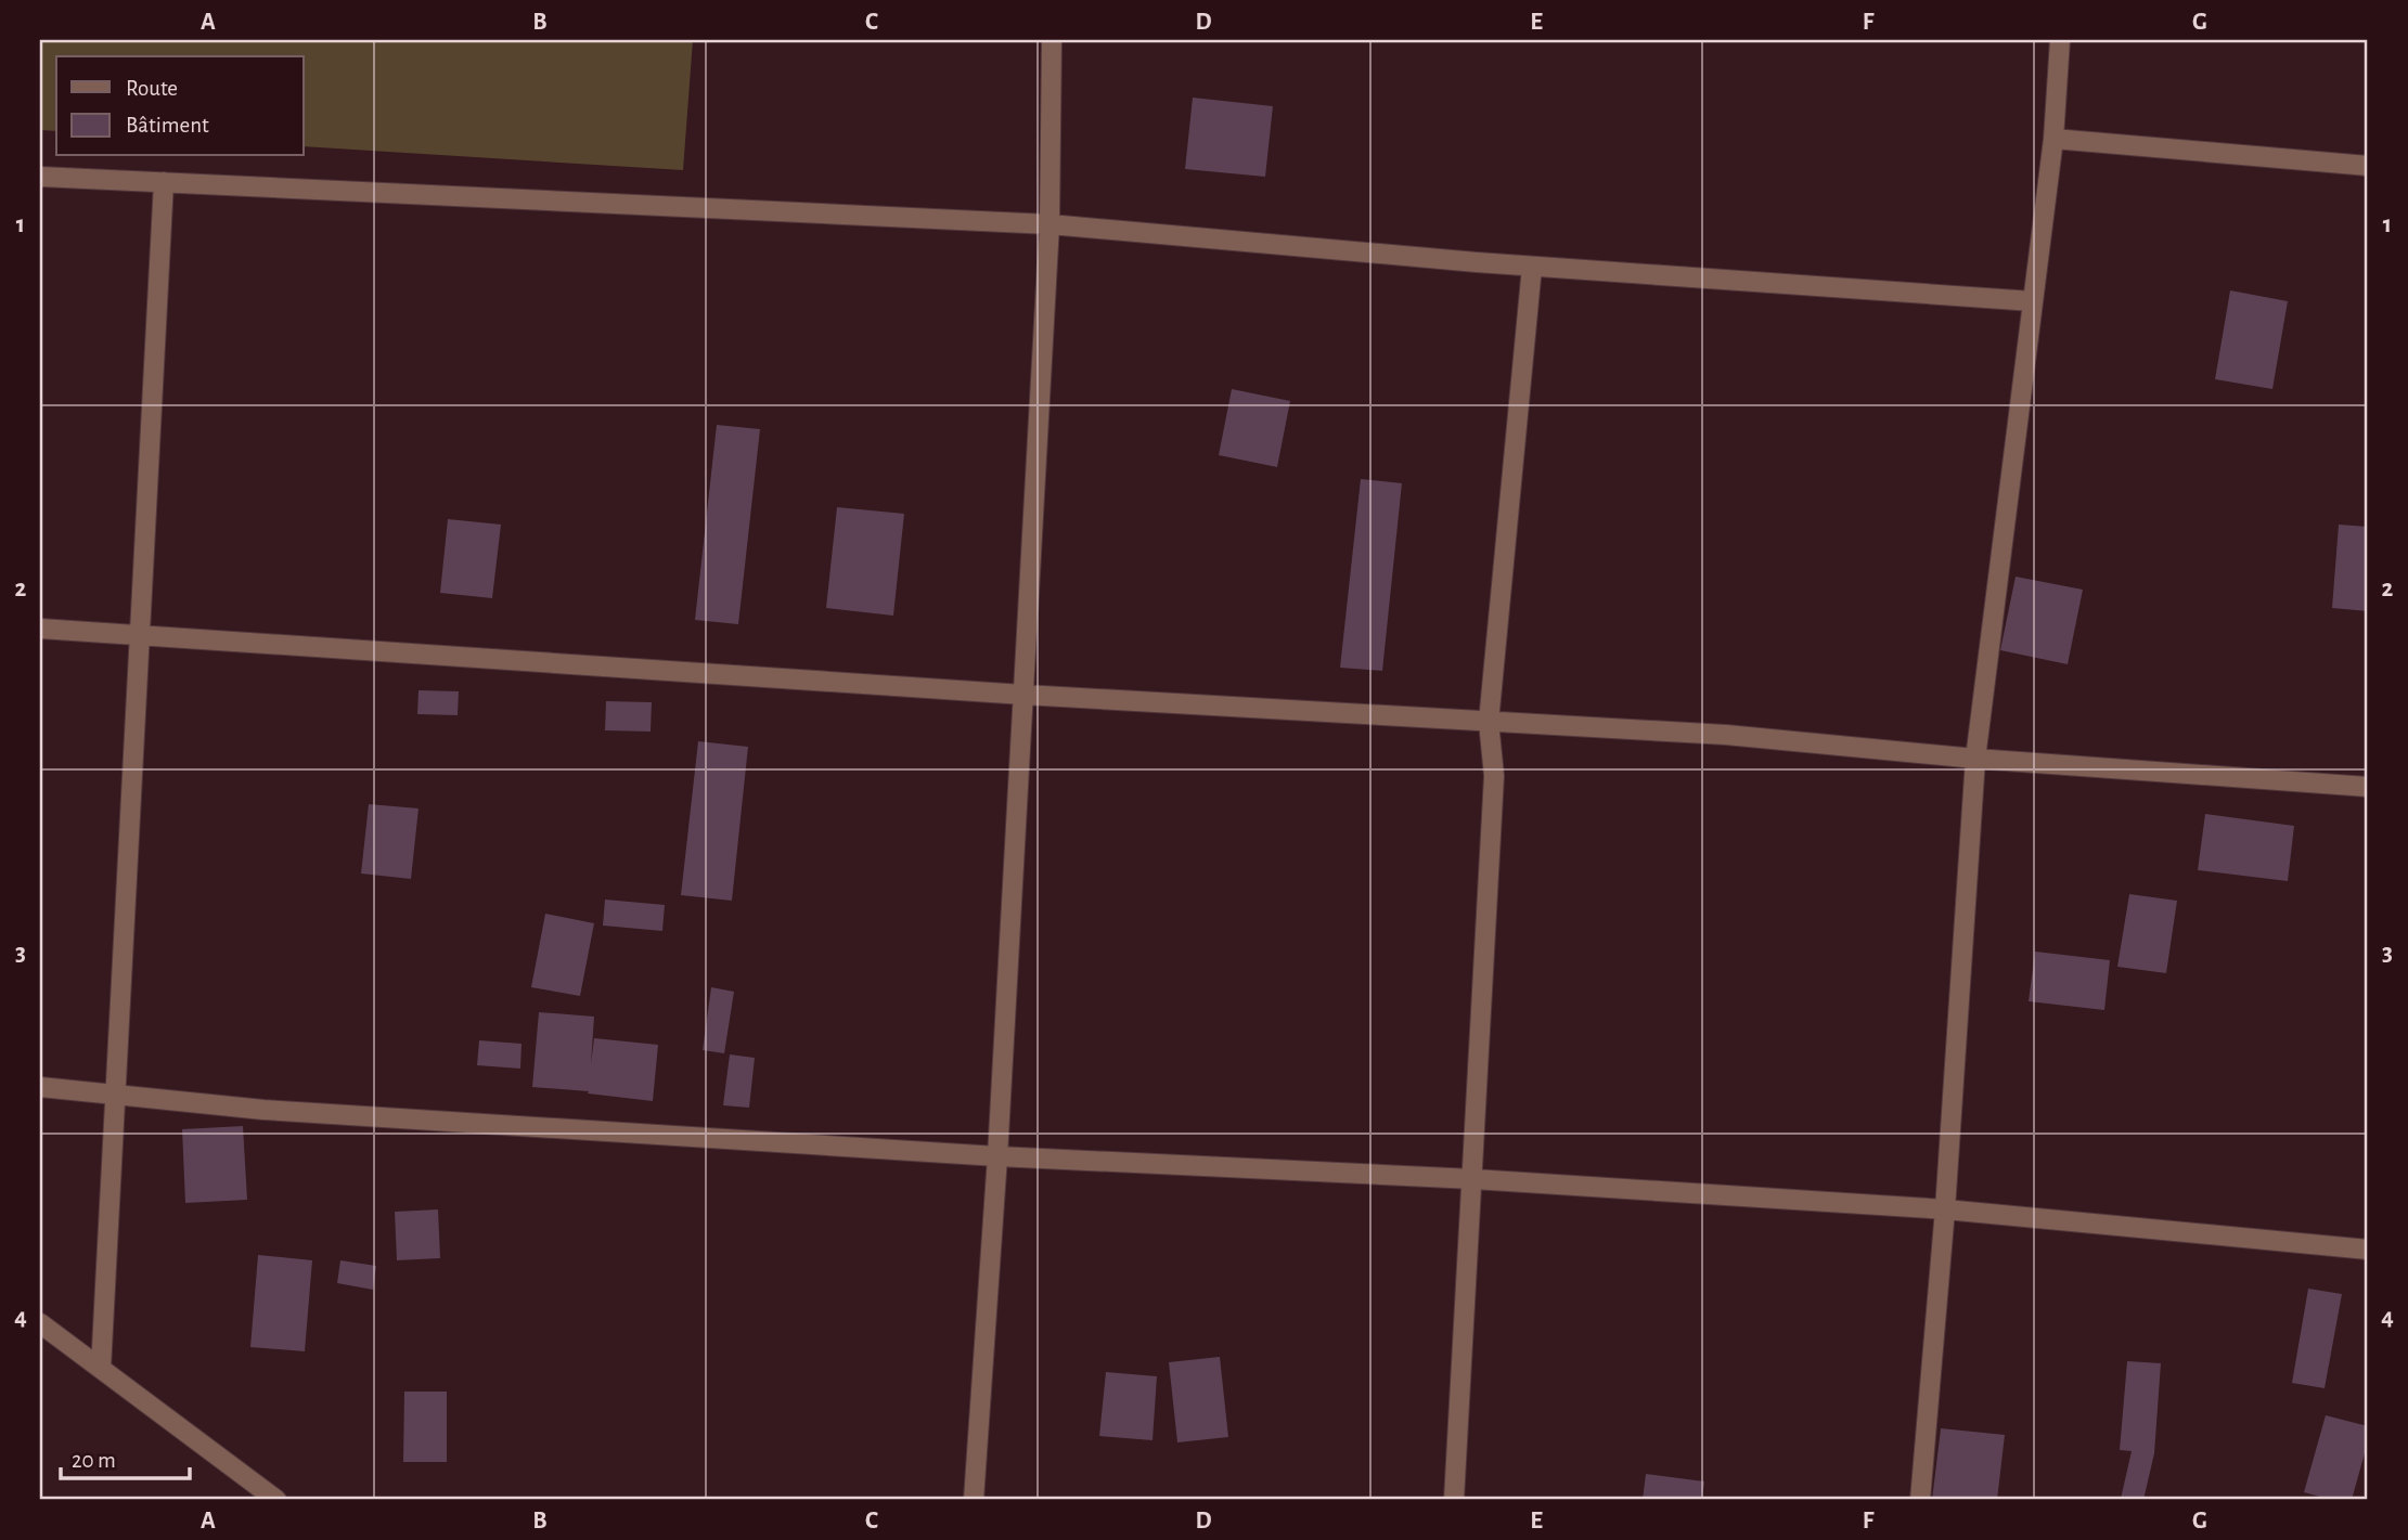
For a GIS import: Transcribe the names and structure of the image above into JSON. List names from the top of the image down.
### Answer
{
  "legend": ["Route", "Bâtiment"],
  "scale_bar": "20 m",
  "grid": {
    "columns": [
      "A",
      "B",
      "C",
      "D",
      "E",
      "F",
      "G"
    ],
    "rows": [
      "1",
      "2",
      "3",
      "4"
    ]
  }
}
